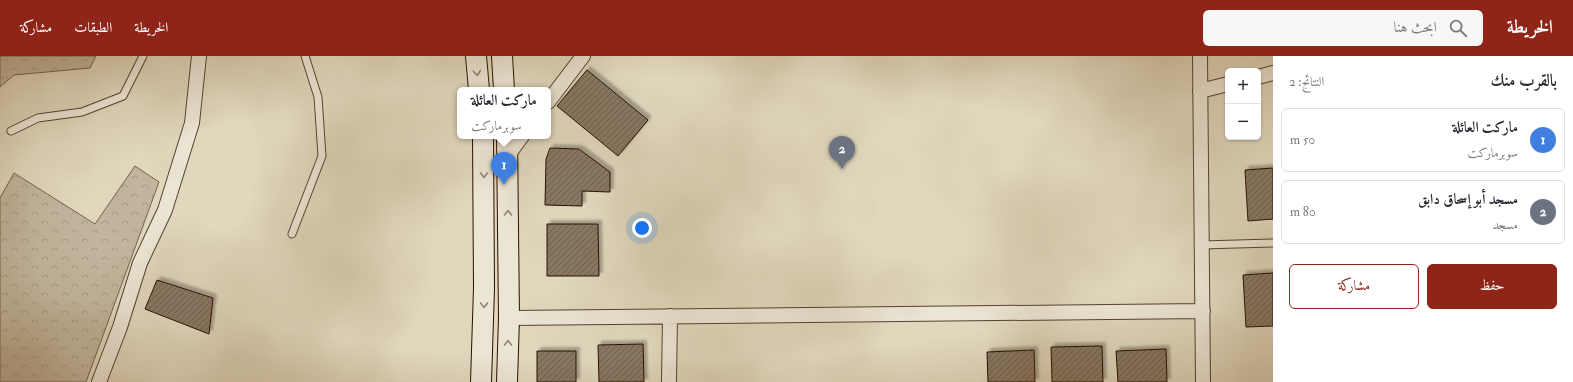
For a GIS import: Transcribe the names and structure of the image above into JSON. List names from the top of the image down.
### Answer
{
  "page": {
    "header": "الخريطة",
    "search": "ابحث هنا",
    "nav": ["الخريطة", "الطبقات", "مشاركة"],
    "heading": ["بالقرب منك", "النتائج: 2"],
    "map_buttons": ["+", "−"],
    "popup": ["ماركت العائلة", "سوبرماركت"],
    "list": [
      {
        "mark": "1",
        "name": "ماركت العائلة",
        "note": "سوبرماركت",
        "value": "50 m"
      },
      {
        "mark": "2",
        "name": "مسجد أبو إسحاق دابق",
        "note": "مسجد",
        "value": "80 m"
      }
    ],
    "pins": ["2", "1"],
    "buttons": ["حفظ", "مشاركة"]
  }
}
